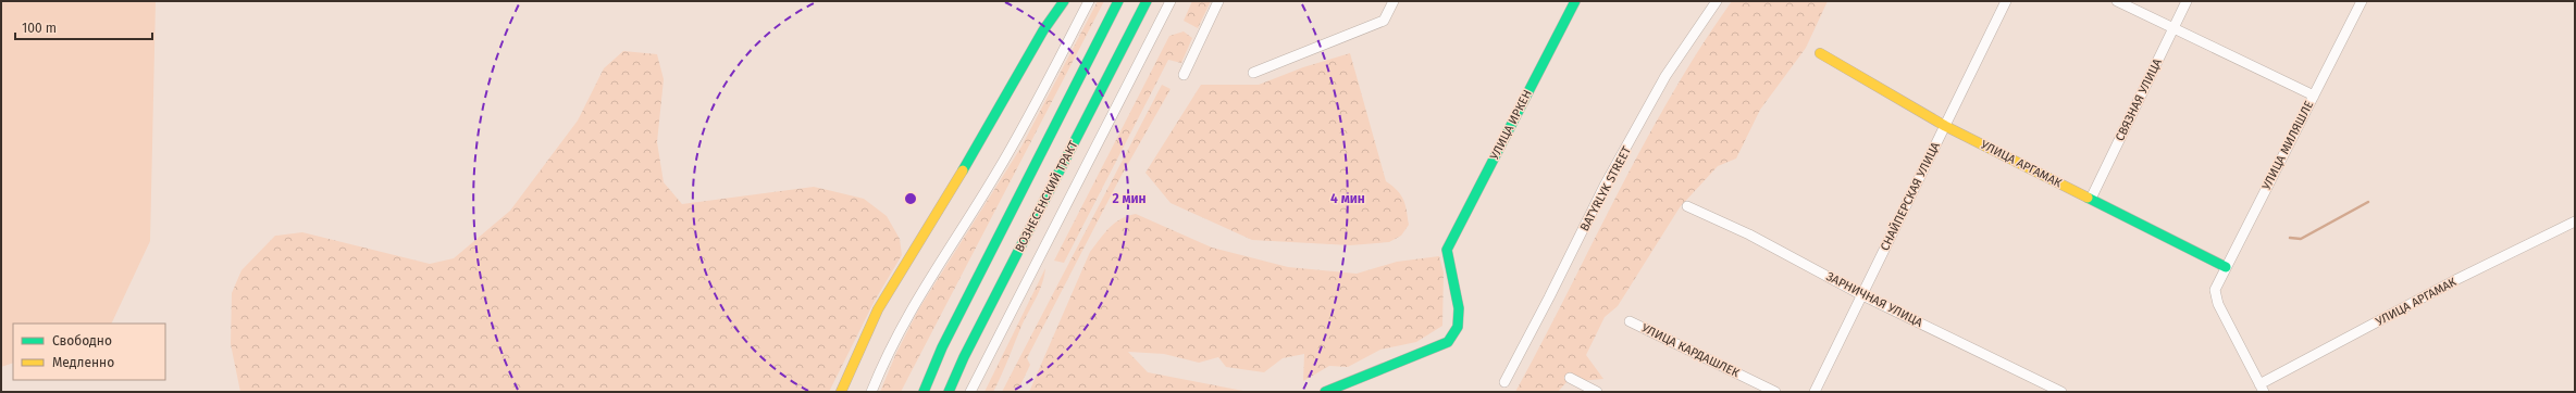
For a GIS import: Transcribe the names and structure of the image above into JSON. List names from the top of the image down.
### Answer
{
  "streets": {
    "street": [
      "СВЯЗНАЯ УЛИЦА",
      "УЛИЦА ИРКЕН",
      "УЛИЦА МИЛЯШЛЕ",
      "УЛИЦА АРГАМАК",
      "BATYRLYK STREET",
      "ВОЗНЕСЕНСКИЙ ТРАКТ",
      "СНАЙПЕРСКАЯ УЛИЦА",
      "ЗАРНИЧНАЯ УЛИЦА",
      "УЛИЦА КАРДАШЛЕК"
    ]
  },
  "crossings": [
    ["СВЯЗНАЯ УЛИЦА", "УЛИЦА АРГАМАК"],
    ["УЛИЦА МИЛЯШЛЕ", "УЛИЦА АРГАМАК"],
    ["УЛИЦА АРГАМАК", "СНАЙПЕРСКАЯ УЛИЦА"],
    ["СНАЙПЕРСКАЯ УЛИЦА", "ЗАРНИЧНАЯ УЛИЦА"]
  ],
  "legend": ["Свободно", "Медленно"],
  "scale_bar": "100 m",
  "rings": ["2 мин", "4 мин"]
}
